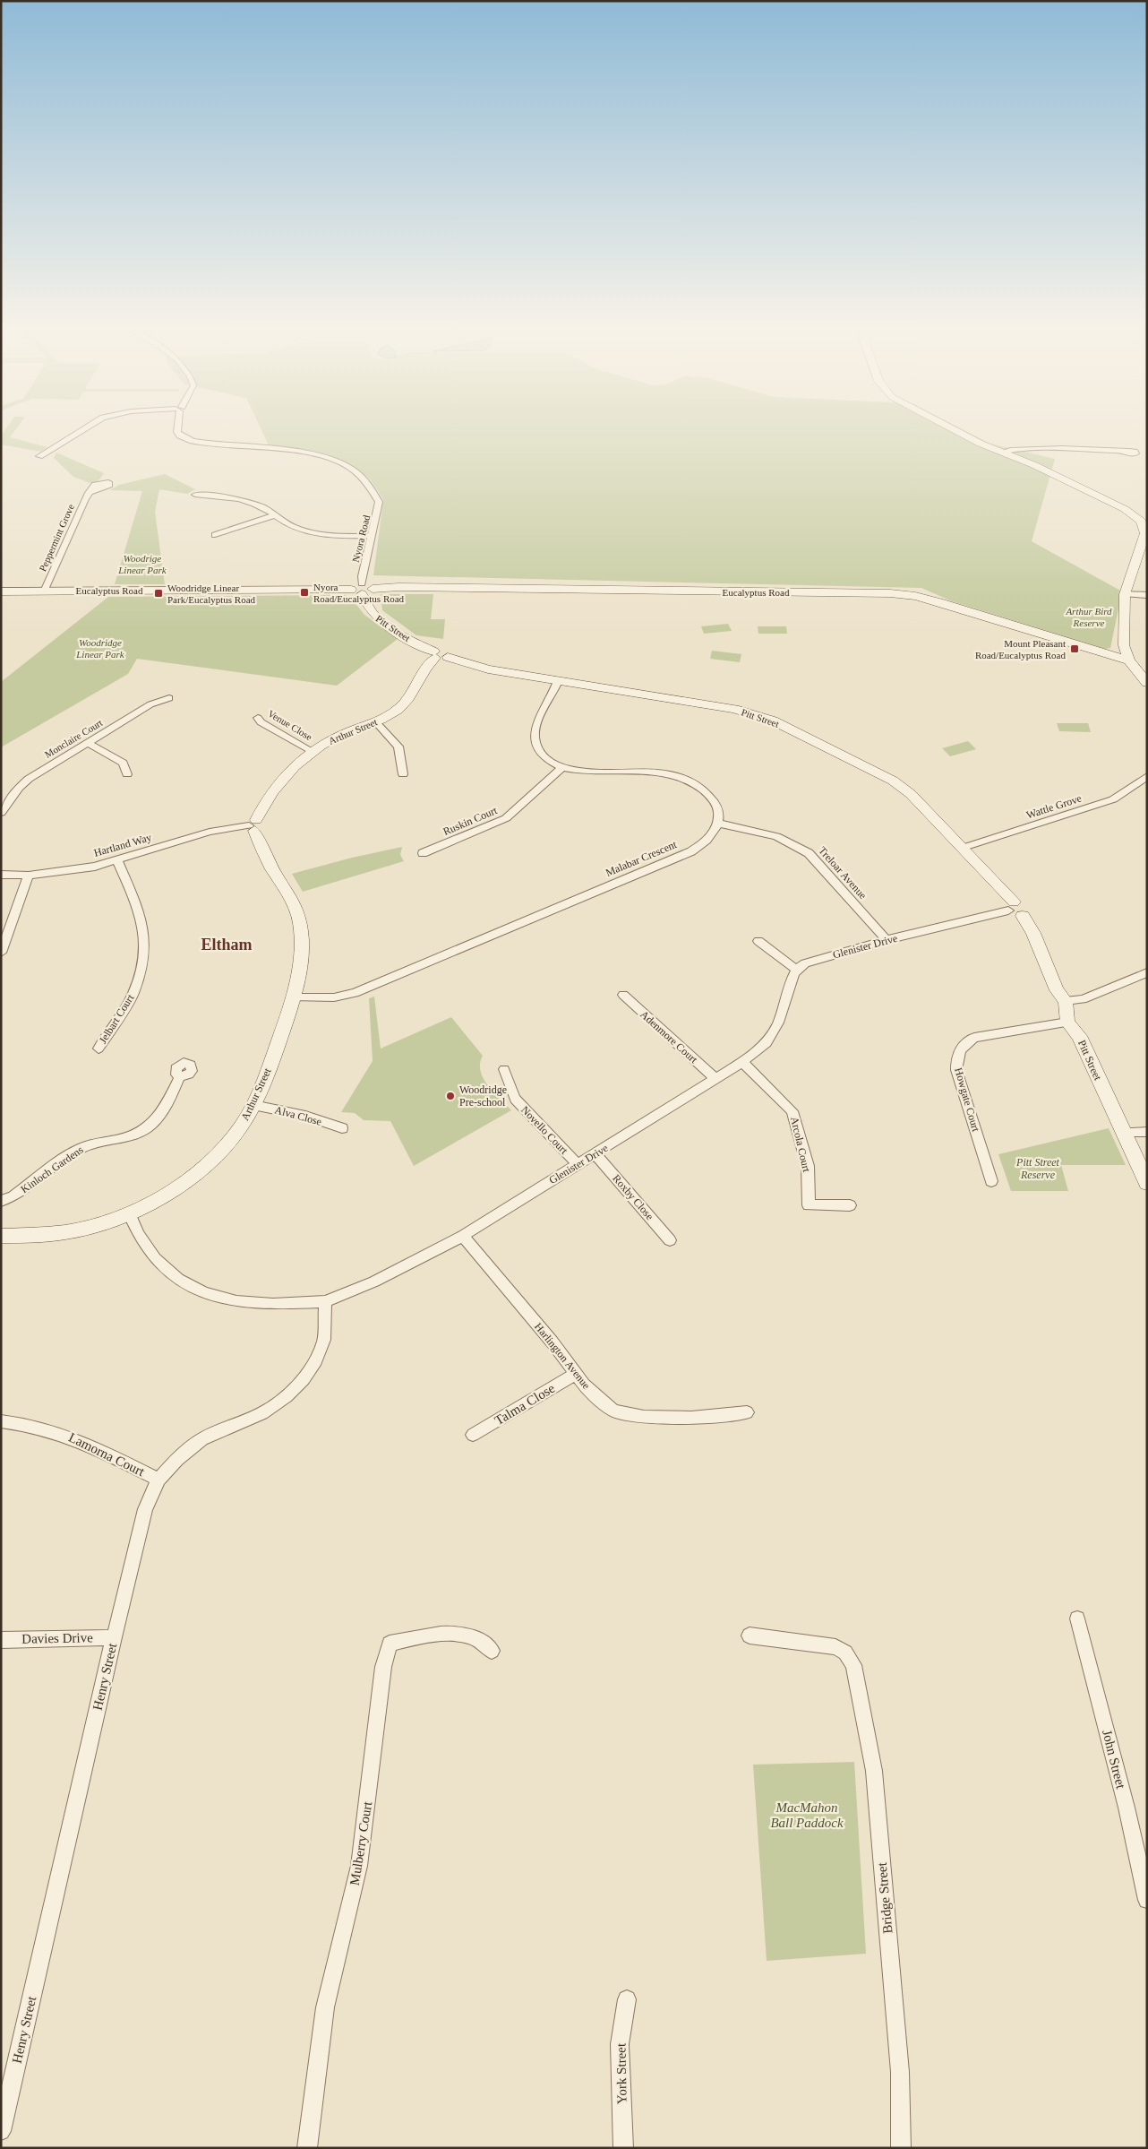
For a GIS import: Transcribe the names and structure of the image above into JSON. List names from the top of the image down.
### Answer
{
  "streets": {
    "street": [
      "Peppermint Grove",
      "Nyora Road",
      "Eucalyptus Road",
      "Pitt Street",
      "Venue Close",
      "Arthur Street",
      "Monclaire Court",
      "Wattle Grove",
      "Ruskin Court",
      "Hartland Way",
      "Malabar Crescent",
      "Treloar Avenue",
      "Glenister Drive",
      "Jelbart Court",
      "Adenmore Court",
      "Howgate Court",
      "Alva Close",
      "Novello Court",
      "Arcola Court",
      "Kinloch Gardens",
      "Roxby Close",
      "Harlington Avenue",
      "Talma Close",
      "Lamorna Court",
      "Davies Drive",
      "Henry Street",
      "John Street",
      "Mulberry Court",
      "Bridge Street",
      "York Street"
    ]
  },
  "crossings": [
    ["Peppermint Grove", "Eucalyptus Road"],
    ["Nyora Road", "Eucalyptus Road"],
    ["Nyora Road", "Pitt Street"],
    ["Eucalyptus Road", "Pitt Street"],
    ["Pitt Street", "Arthur Street"],
    ["Pitt Street", "Wattle Grove"],
    ["Pitt Street", "Glenister Drive"],
    ["Pitt Street", "Howgate Court"],
    ["Venue Close", "Arthur Street"],
    ["Arthur Street", "Hartland Way"],
    ["Arthur Street", "Malabar Crescent"],
    ["Arthur Street", "Glenister Drive"],
    ["Arthur Street", "Alva Close"],
    ["Hartland Way", "Jelbart Court"],
    ["Malabar Crescent", "Treloar Avenue"],
    ["Treloar Avenue", "Glenister Drive"],
    ["Glenister Drive", "Adenmore Court"],
    ["Glenister Drive", "Novello Court"],
    ["Glenister Drive", "Arcola Court"],
    ["Glenister Drive", "Roxby Close"],
    ["Glenister Drive", "Harlington Avenue"],
    ["Glenister Drive", "Henry Street"],
    ["Harlington Avenue", "Talma Close"],
    ["Lamorna Court", "Henry Street"],
    ["Davies Drive", "Henry Street"]
  ],
  "districts": ["Eltham"],
  "parks": [
    "Woodrige Linear Park",
    "Arthur Bird Reserve",
    "Woodridge Linear Park",
    "Pitt Street Reserve",
    "MacMahon Ball Paddock"
  ],
  "places": {
    "transit": ["Nyora Road/Eucalyptus Road", "Woodridge Linear Park/Eucalyptus Road", "Mount Pleasant Road/Eucalyptus Road"],
    "other": ["Woodridge Pre-school"]
  }
}
